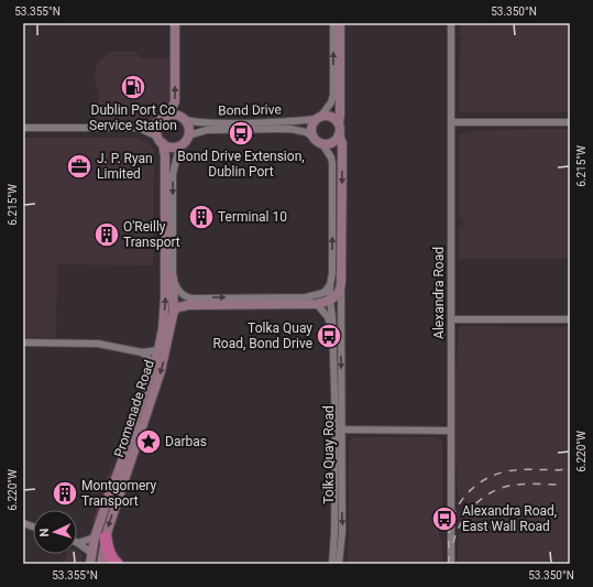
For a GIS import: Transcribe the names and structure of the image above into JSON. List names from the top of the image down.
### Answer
{
  "streets": {
    "street": [
      "Bond Drive",
      "Alexandra Road",
      "Promenade Road",
      "Tolka Quay Road"
    ]
  },
  "crossings": [
    ["Bond Drive", "Promenade Road"],
    ["Bond Drive", "Tolka Quay Road"]
  ],
  "places": {
    "fuel station": ["Dublin Port Co Service Station"],
    "bus stop": ["Bond Drive Extension, Dublin Port", "Tolka Quay Road, Bond Drive", "Alexandra Road, East Wall Road"],
    "office": ["J. P. Ryan Limited"],
    "building": ["Terminal 10", "O'Reilly Transport", "Montgomery Transport"],
    "place": ["Darbas"]
  },
  "north": "left",
  "coordinates": [
    "53.355°N",
    "53.350°N",
    "6.215°W",
    "6.220°W"
  ]
}
